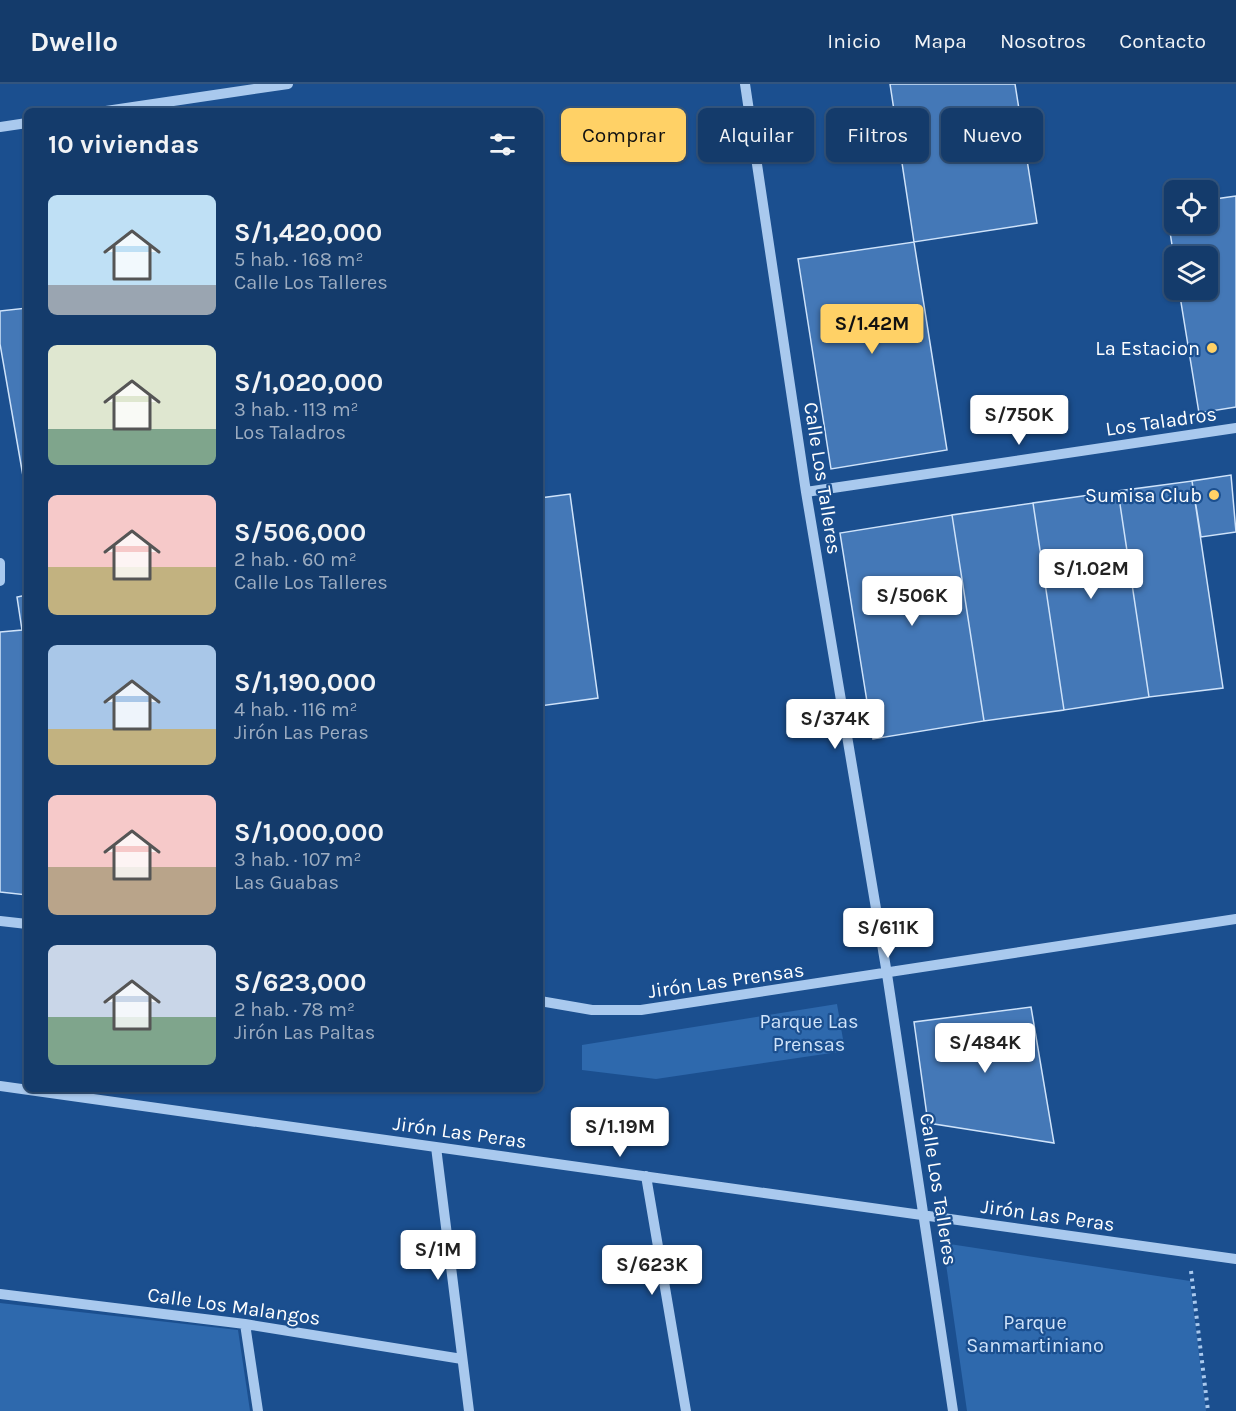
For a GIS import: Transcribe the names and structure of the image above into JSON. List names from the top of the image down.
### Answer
{
  "streets": {
    "street": [
      "Los Taladros",
      "Calle Los Talleres",
      "Jirón Las Prensas",
      "Jirón Las Peras",
      "Calle Los Malangos"
    ]
  },
  "crossings": [
    ["Los Taladros", "Calle Los Talleres"],
    ["Calle Los Talleres", "Jirón Las Prensas"],
    ["Calle Los Talleres", "Jirón Las Peras"]
  ],
  "parks": ["Parque Las Prensas", "Parque Sanmartiniano"],
  "places": ["La Estacion", "Sumisa Club"],
  "page": {
    "header": "Dwello",
    "nav": [
      "Inicio",
      "Mapa",
      "Nosotros",
      "Contacto"
    ],
    "chip": [
      "Comprar",
      "Alquilar",
      "Filtros",
      "Nuevo"
    ],
    "heading": "10 viviendas",
    "list": [
      {
        "name": "S/1,420,000",
        "note": "5 hab. · 168 m² · Calle Los Talleres"
      },
      {
        "name": "S/1,020,000",
        "note": "3 hab. · 113 m² · Los Taladros"
      },
      {
        "name": "S/506,000",
        "note": "2 hab. · 60 m² · Calle Los Talleres"
      },
      {
        "name": "S/1,190,000",
        "note": "4 hab. · 116 m² · Jirón Las Peras"
      },
      {
        "name": "S/1,000,000",
        "note": "3 hab. · 107 m² · Las Guabas"
      },
      {
        "name": "S/623,000",
        "note": "2 hab. · 78 m² · Jirón Las Paltas"
      }
    ],
    "price": [
      "S/1.42M",
      "S/750K",
      "S/1.02M",
      "S/506K",
      "S/374K",
      "S/611K",
      "S/484K",
      "S/1.19M",
      "S/1M",
      "S/623K"
    ]
  }
}
